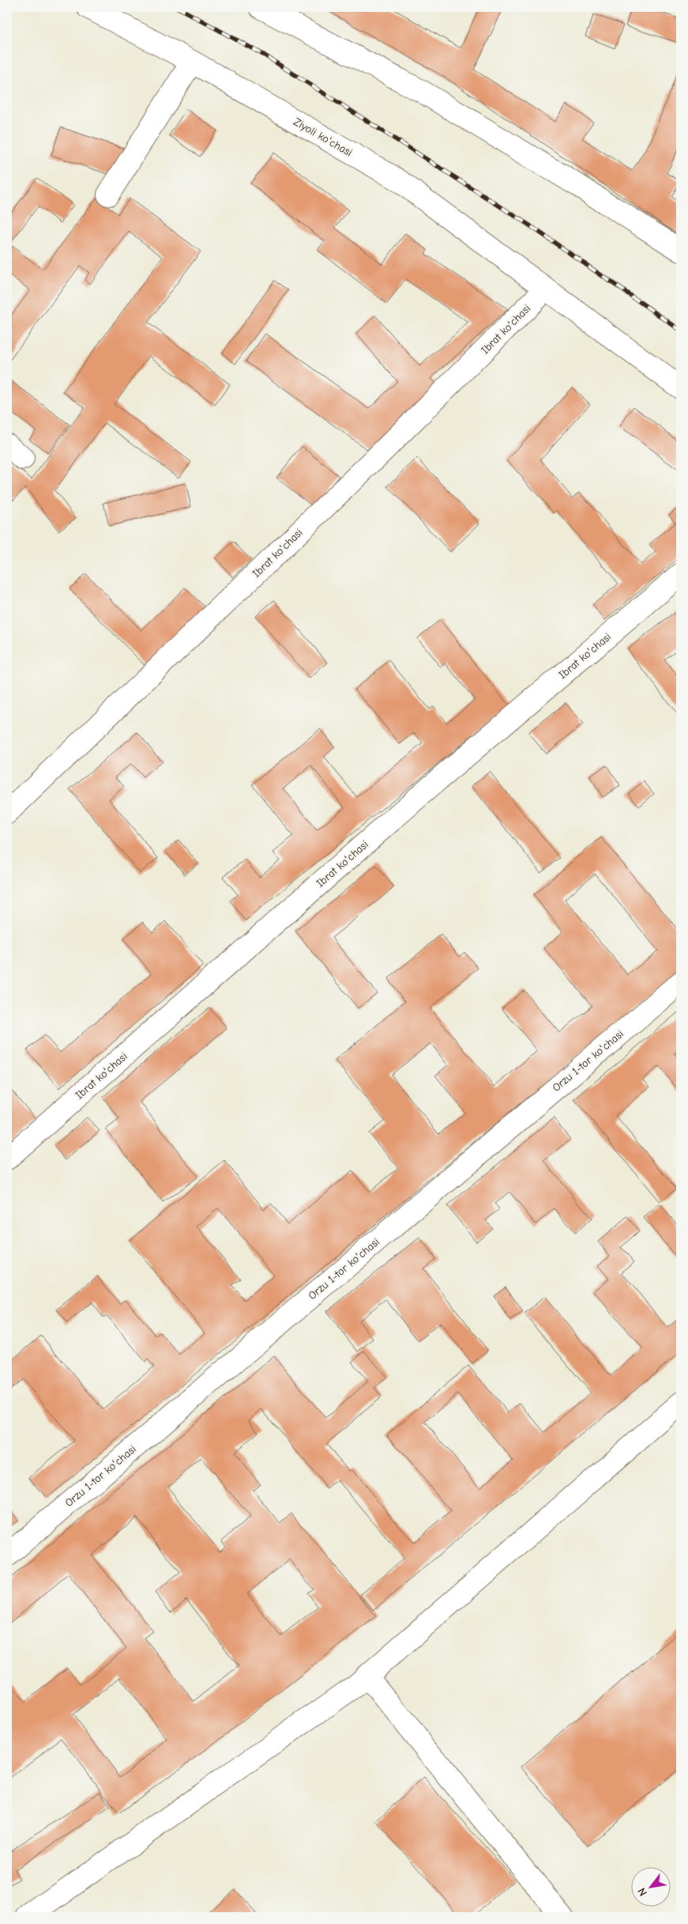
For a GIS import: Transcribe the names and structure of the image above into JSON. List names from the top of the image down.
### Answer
{
  "streets": {
    "street": ["Ziyoli koʻchasi", "Ibrat koʻchasi", "Orzu 1-tor koʻchasi"]
  },
  "crossings": [
    ["Ziyoli koʻchasi", "Ibrat koʻchasi"]
  ],
  "north": "bottom left"
}
